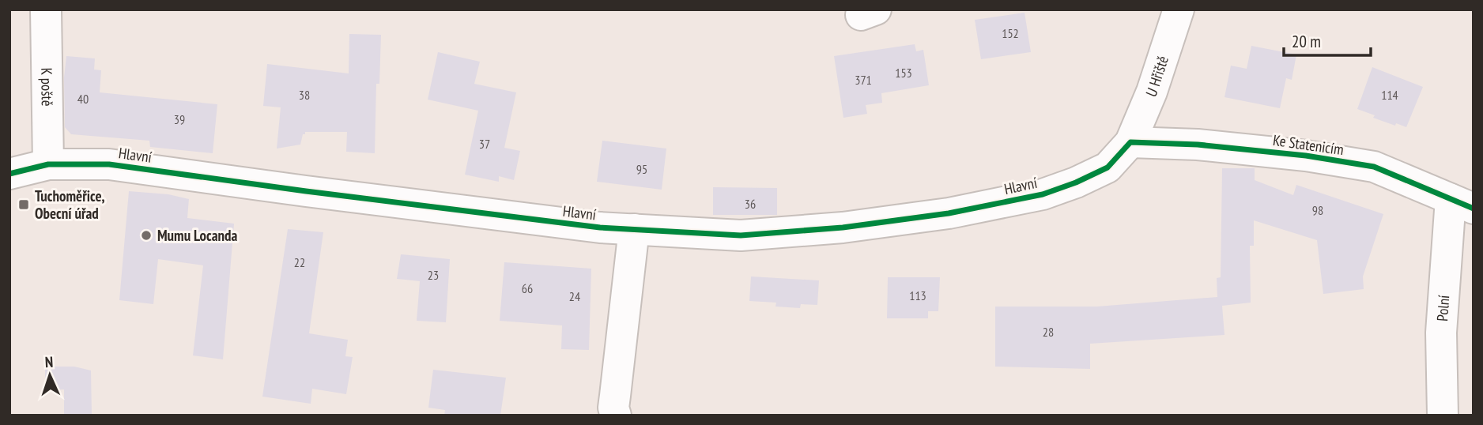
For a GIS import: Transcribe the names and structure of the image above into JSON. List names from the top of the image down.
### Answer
{
  "streets": {
    "street": [
      "U Hřiště",
      "K poště",
      "Ke Statenicím",
      "Hlavní",
      "Polní"
    ]
  },
  "crossings": [
    ["U Hřiště", "Ke Statenicím"],
    ["U Hřiště", "Hlavní"],
    ["K poště", "Hlavní"],
    ["Ke Statenicím", "Hlavní"],
    ["Ke Statenicím", "Polní"]
  ],
  "places": {
    "transit": ["Tuchoměřice, Obecní úřad"],
    "other": ["Mumu Locanda"]
  },
  "house_numbers": [
    "152",
    "153",
    "371",
    "38",
    "114",
    "40",
    "39",
    "37",
    "95",
    "36",
    "98",
    "22",
    "23",
    "66",
    "113",
    "24",
    "28"
  ],
  "scale_bar": "20 m",
  "north": "top"
}
